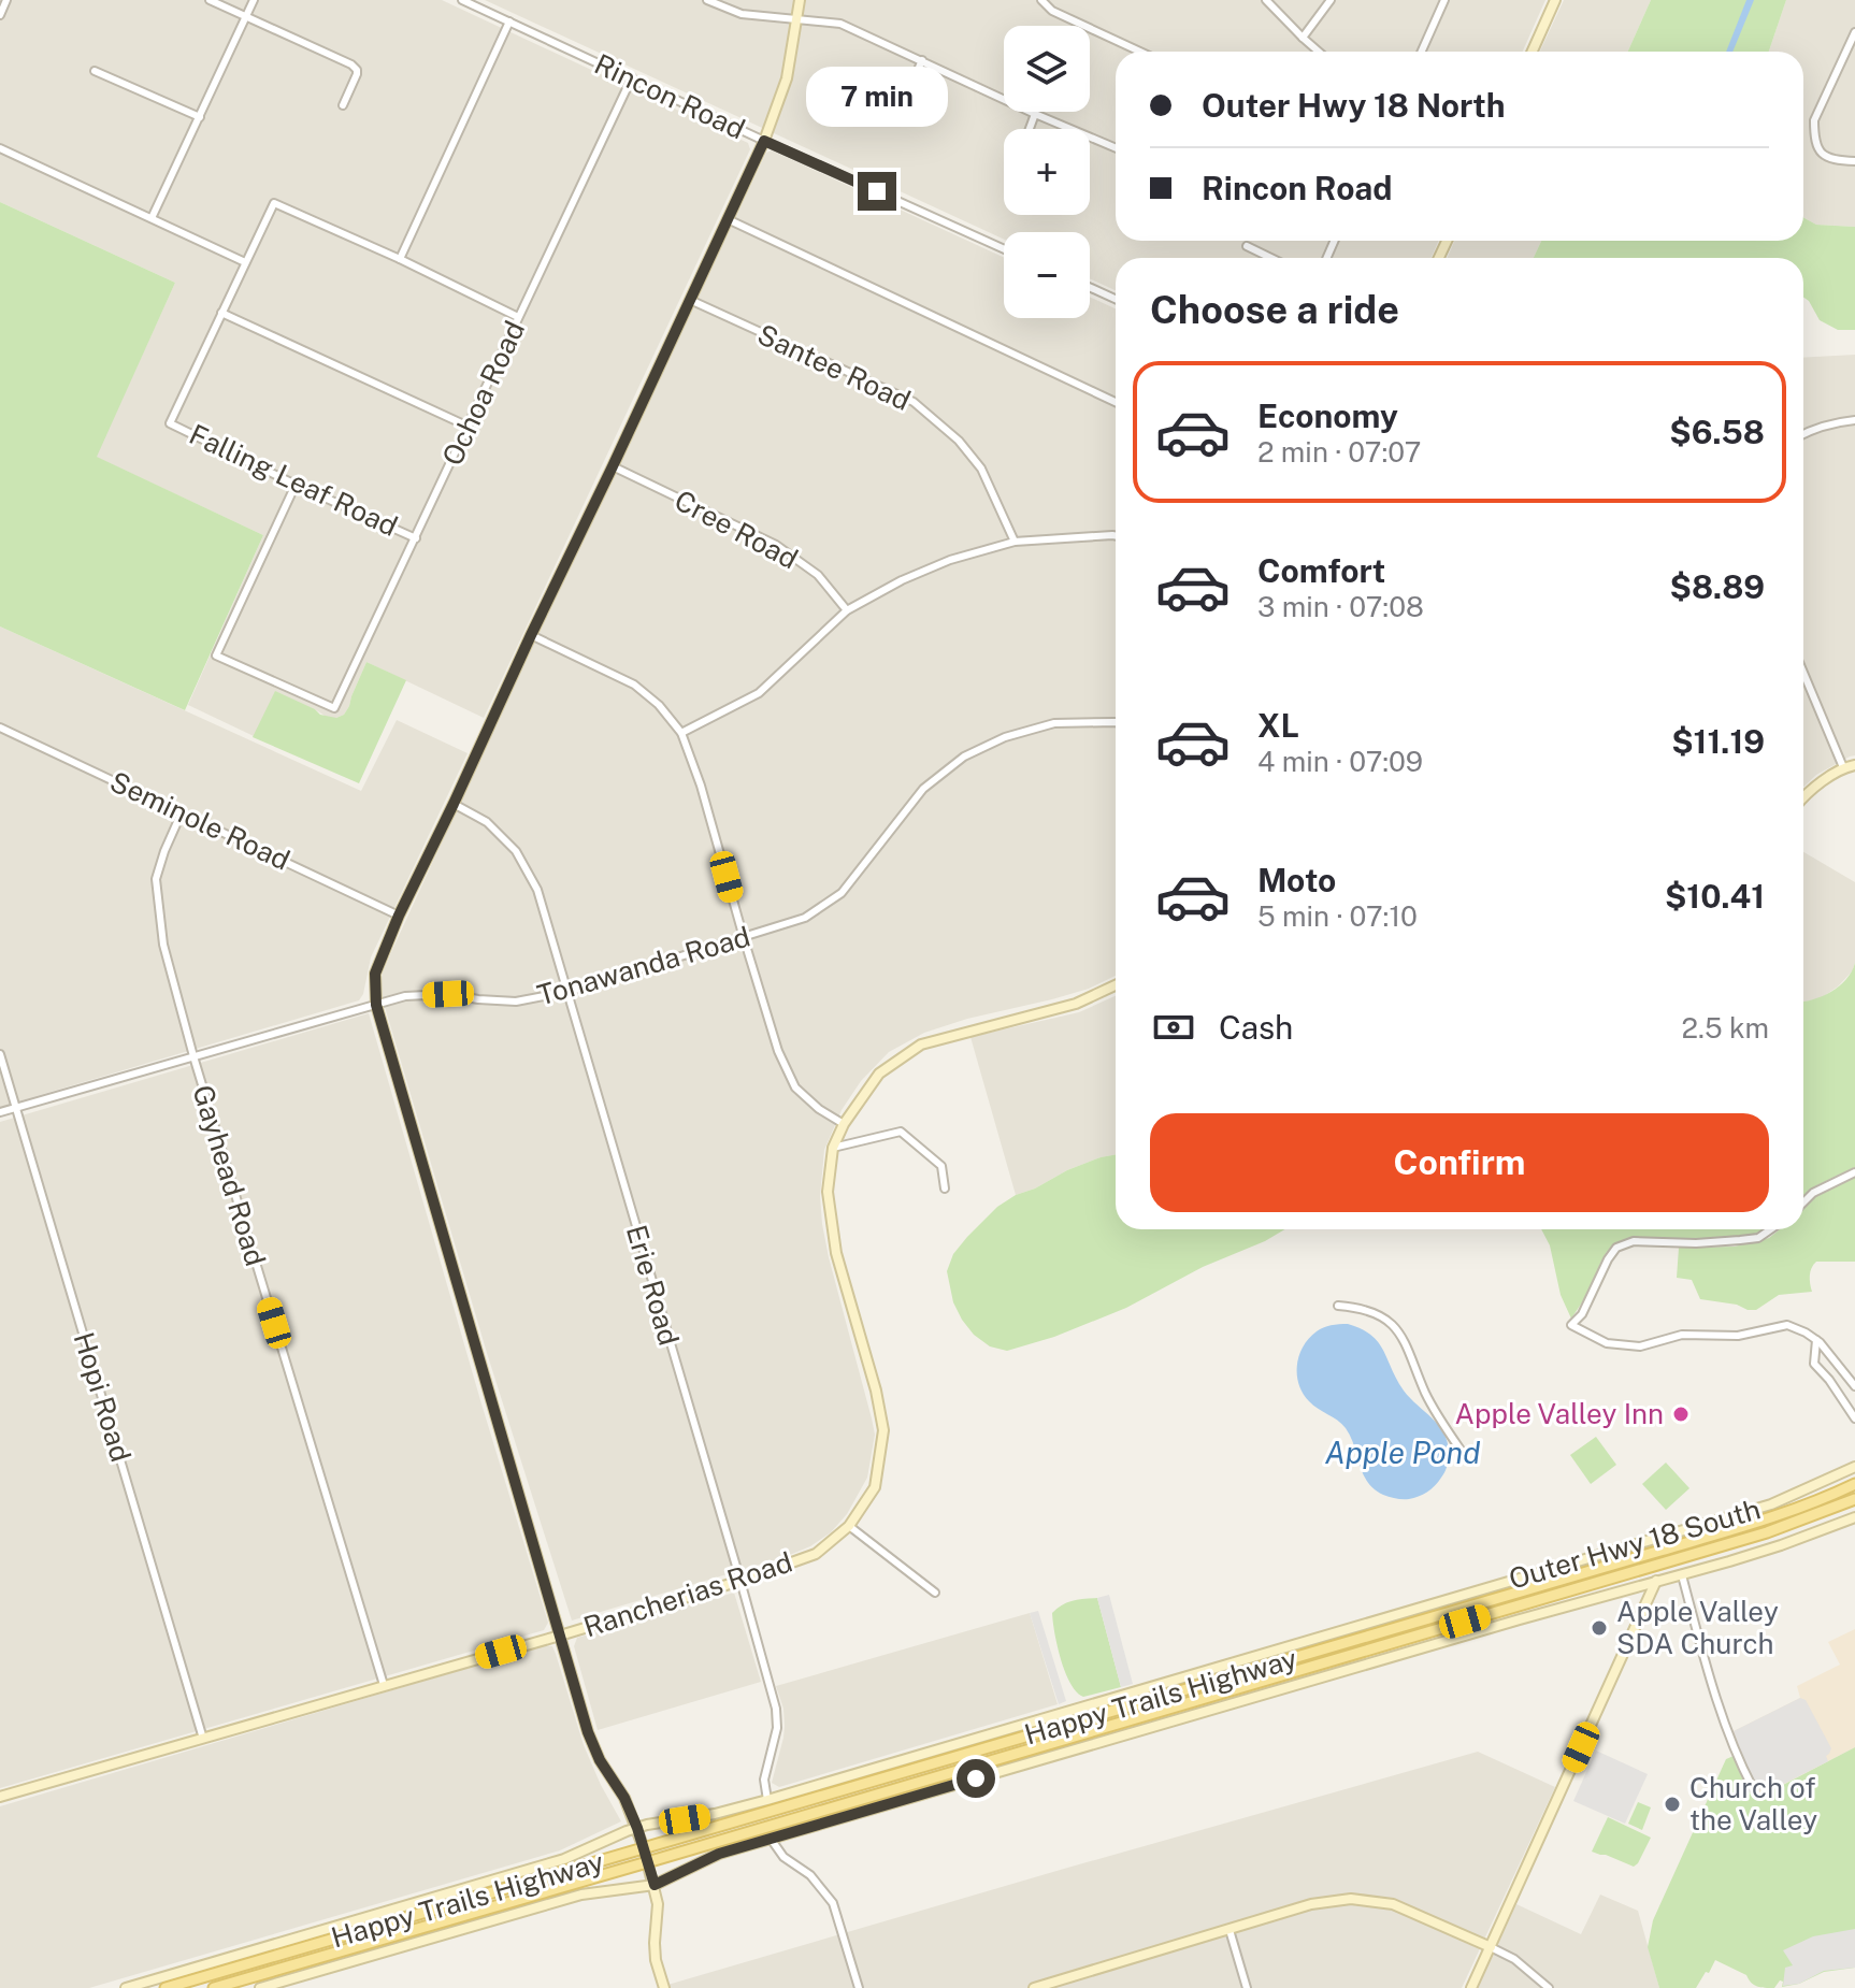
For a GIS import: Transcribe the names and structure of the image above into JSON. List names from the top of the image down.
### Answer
{
  "streets": {
    "main road": ["Happy Trails Highway"],
    "street": [
      "Rincon Road",
      "Santee Road",
      "Ochoa Road",
      "Falling Leaf Road",
      "Cree Road",
      "Seminole Road",
      "Tonawanda Road",
      "Gayhead Road",
      "Erie Road",
      "Hopi Road",
      "Outer Hwy 18 South",
      "Rancherias Road"
    ]
  },
  "crossings": [
    ["Rincon Road", "Ochoa Road"],
    ["Ochoa Road", "Falling Leaf Road"],
    ["Seminole Road", "Gayhead Road"],
    ["Tonawanda Road", "Gayhead Road"],
    ["Tonawanda Road", "Erie Road"],
    ["Tonawanda Road", "Hopi Road"],
    ["Gayhead Road", "Rancherias Road"],
    ["Erie Road", "Outer Hwy 18 South"],
    ["Erie Road", "Rancherias Road"],
    ["Hopi Road", "Rancherias Road"]
  ],
  "water": ["Apple Pond"],
  "places": ["Apple Valley Inn", "Apple Valley SDA Church", "Church of the Valley"],
  "page": {
    "map_buttons": ["+", "−"],
    "banner": ["Outer Hwy 18 North", "Rincon Road"],
    "bubble": "7 min",
    "heading": "Choose a ride",
    "list": [
      {
        "name": "Economy",
        "note": "2 min · 07:07",
        "value": "$6.58"
      },
      {
        "name": "Comfort",
        "note": "3 min · 07:08",
        "value": "$8.89"
      },
      {
        "name": "XL",
        "note": "4 min · 07:09",
        "value": "$11.19"
      },
      {
        "name": "Moto",
        "note": "5 min · 07:10",
        "value": "$10.41"
      }
    ],
    "pay": ["Cash", "2.5 km"],
    "buttons": "Confirm"
  }
}
